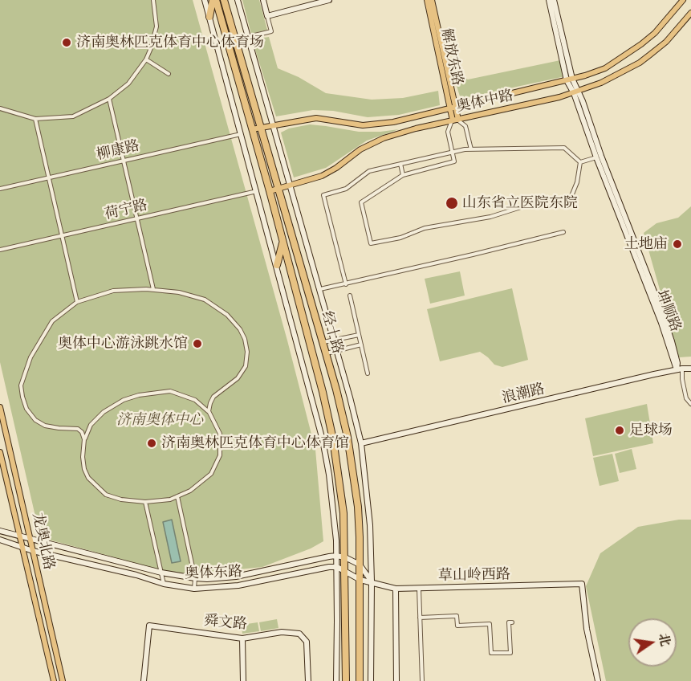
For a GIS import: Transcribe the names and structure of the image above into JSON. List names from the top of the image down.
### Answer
{
  "streets": {
    "highway": ["经十路"],
    "main road": [
      "解放东路",
      "奥体中路",
      "坤顺路",
      "浪潮路",
      "龙奥北路",
      "奥体东路",
      "草山岭西路",
      "舜文路"
    ],
    "street": ["柳康路", "荷宁路"]
  },
  "crossings": [
    ["解放东路", "奥体中路"],
    ["奥体中路", "坤顺路"],
    ["奥体中路", "经十路"],
    ["坤顺路", "浪潮路"],
    ["经十路", "浪潮路"],
    ["经十路", "草山岭西路"],
    ["龙奥北路", "奥体东路"]
  ],
  "parks": ["济南奥体中心"],
  "places": [
    "济南奥林匹克体育中心体育场",
    "山东省立医院东院",
    "土地庙",
    "奥体中心游泳跳水馆",
    "足球场",
    "济南奥林匹克体育中心体育馆"
  ],
  "north": "right"
}
